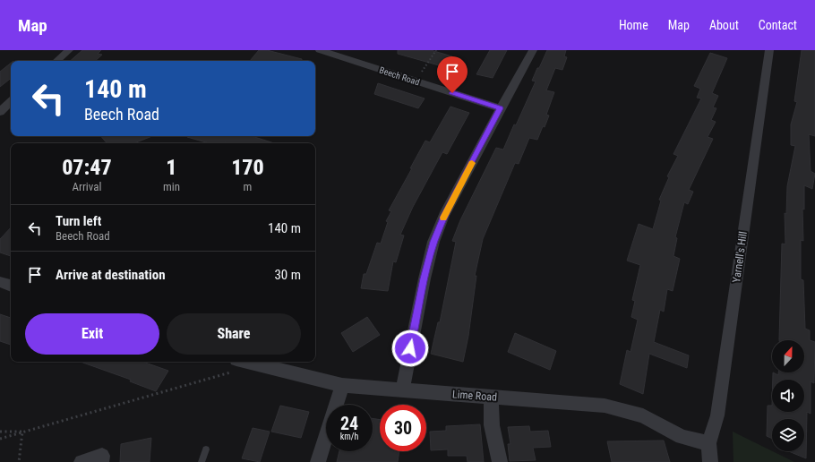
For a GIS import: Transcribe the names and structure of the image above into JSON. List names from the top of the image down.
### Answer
{
  "streets": {
    "street": ["Beech Road", "Yarnell's Hill", "Lime Road"]
  },
  "crossings": [
    ["Yarnell's Hill", "Lime Road"]
  ],
  "north": "top",
  "page": {
    "header": "Map",
    "nav": [
      "Home",
      "Map",
      "About",
      "Contact"
    ],
    "turn": ["140 m", "Beech Road"],
    "eta": [
      "07:47",
      "Arrival",
      "1",
      "min",
      "170",
      "m"
    ],
    "list": [
      {
        "name": "Turn left",
        "note": "Beech Road",
        "value": "140 m"
      },
      {
        "name": "Arrive at destination",
        "value": "30 m"
      }
    ],
    "buttons": ["Exit", "Share"],
    "speed": "24 km/h",
    "limit": "30"
  }
}
